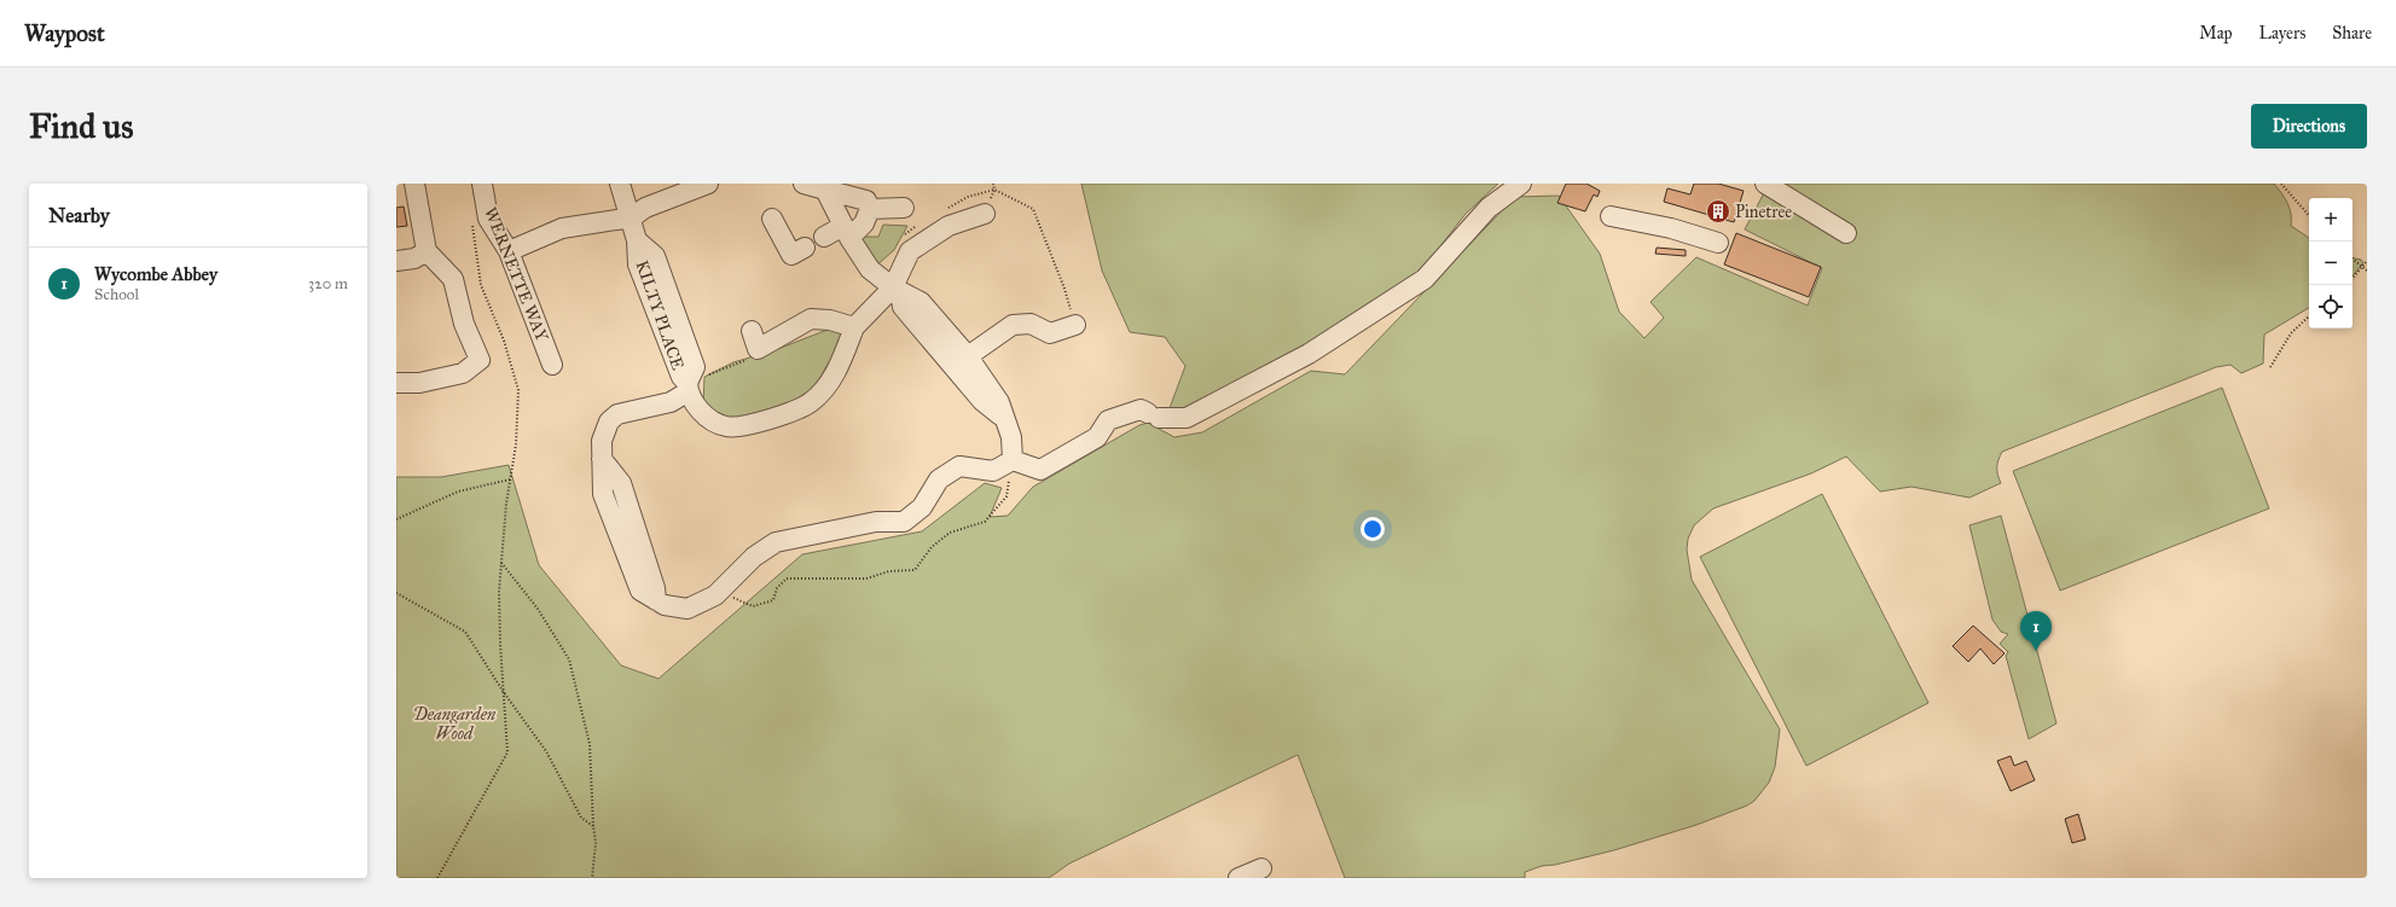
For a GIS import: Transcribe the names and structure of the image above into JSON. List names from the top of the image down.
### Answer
{
  "streets": {
    "street": ["WERNETTE WAY", "KILTY PLACE"]
  },
  "parks": ["Deangarden Wood"],
  "places": {
    "building": ["Pinetree"]
  },
  "page": {
    "header": "Waypost",
    "nav": ["Map", "Layers", "Share"],
    "buttons": "Directions",
    "title": "Find us",
    "heading": "Nearby",
    "map_buttons": ["+", "−"],
    "list": [
      {
        "mark": "1",
        "name": "Wycombe Abbey",
        "note": "School",
        "value": "320 m"
      }
    ],
    "pins": "1"
  }
}
